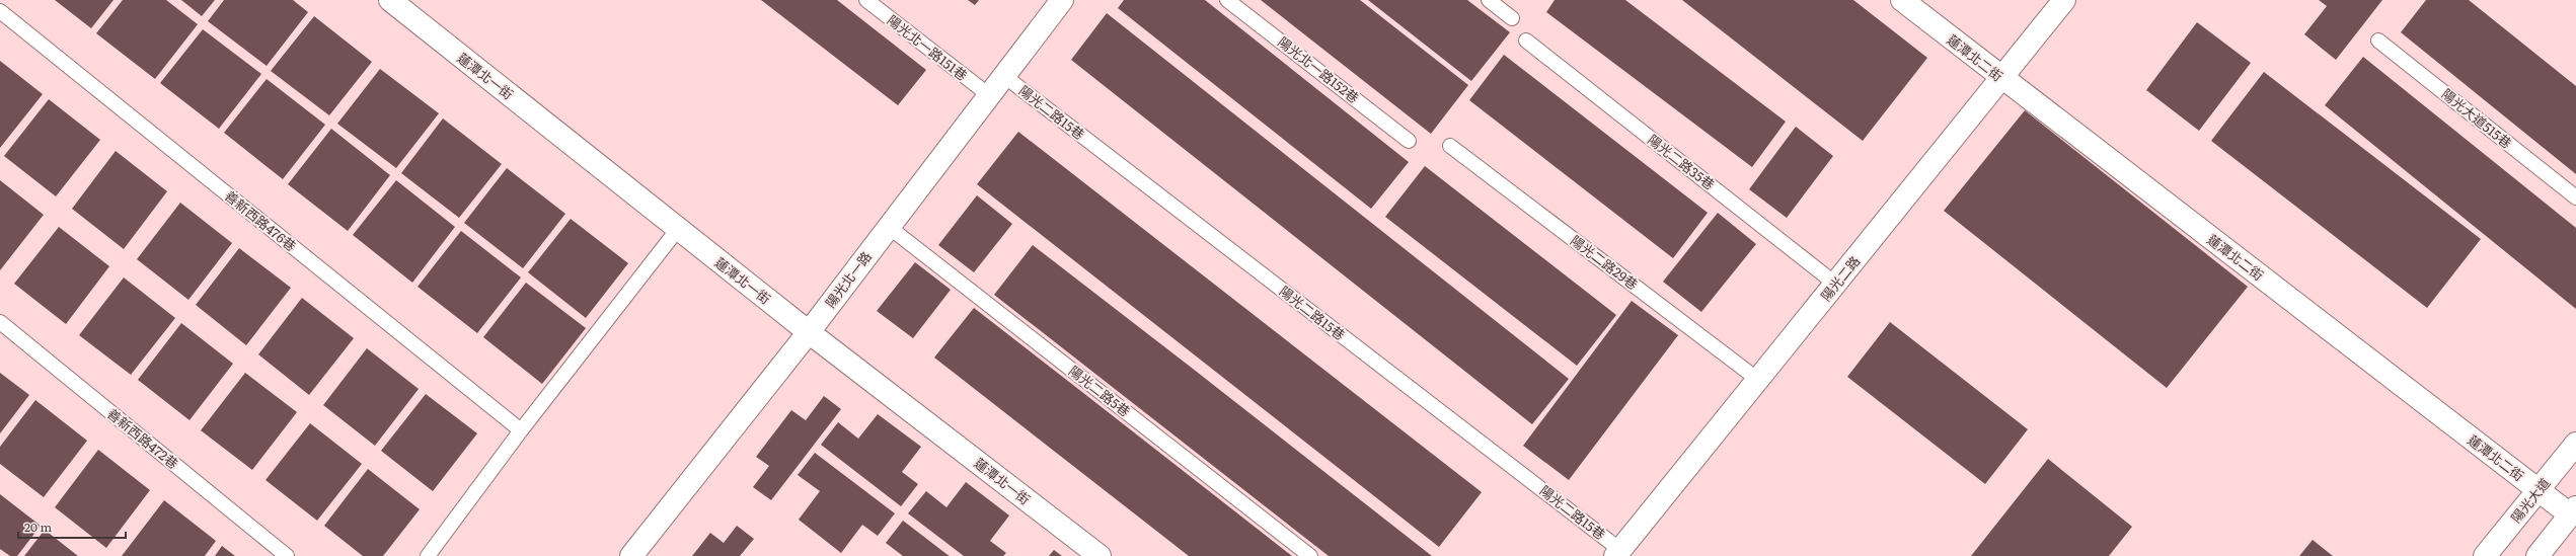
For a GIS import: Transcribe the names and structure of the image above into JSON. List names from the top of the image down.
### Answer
{
  "streets": {
    "street": [
      "蓮潭北二街",
      "蓮潭北一街",
      "陽光二路",
      "陽光北一路",
      "陽光大道"
    ],
    "lane": [
      "陽光北一路151巷",
      "陽光北一路152巷",
      "陽光二路15巷",
      "陽光大道515巷",
      "陽光二路35巷",
      "善新西路476巷",
      "陽光二路29巷",
      "陽光二路5巷",
      "善新西路472巷"
    ]
  },
  "crossings": [
    ["陽光北一路151巷", "陽光北一路"],
    ["蓮潭北二街", "陽光二路"],
    ["蓮潭北二街", "陽光大道"],
    ["蓮潭北一街", "陽光北一路"],
    ["陽光二路15巷", "陽光二路"],
    ["陽光二路15巷", "陽光北一路"],
    ["陽光二路35巷", "陽光二路"],
    ["陽光二路29巷", "陽光二路"],
    ["陽光北一路", "陽光二路5巷"]
  ],
  "scale_bar": "20 m"
}
